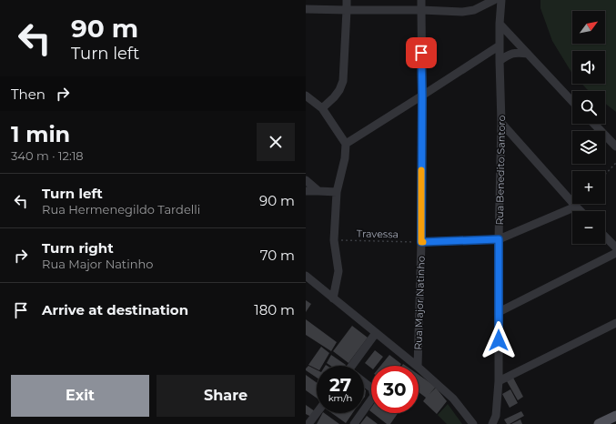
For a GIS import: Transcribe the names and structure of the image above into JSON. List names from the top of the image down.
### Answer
{
  "streets": {
    "street": ["Rua Benedito Santoro", "Rua Major Natinho"],
    "path": ["Travessa"]
  },
  "crossings": [
    ["Travessa", "Rua Major Natinho"]
  ],
  "north": "top right",
  "page": {
    "turn": ["90 m", "Turn left"],
    "map_buttons": ["+", "−"],
    "then": "Then",
    "heading": ["1 min", "340 m · 12:18"],
    "list": [
      {
        "name": "Turn left",
        "note": "Rua Hermenegildo Tardelli",
        "value": "90 m"
      },
      {
        "name": "Turn right",
        "note": "Rua Major Natinho",
        "value": "70 m"
      },
      {
        "name": "Arrive at destination",
        "value": "180 m"
      }
    ],
    "speed": "27 km/h",
    "limit": "30",
    "buttons": ["Exit", "Share"]
  }
}
